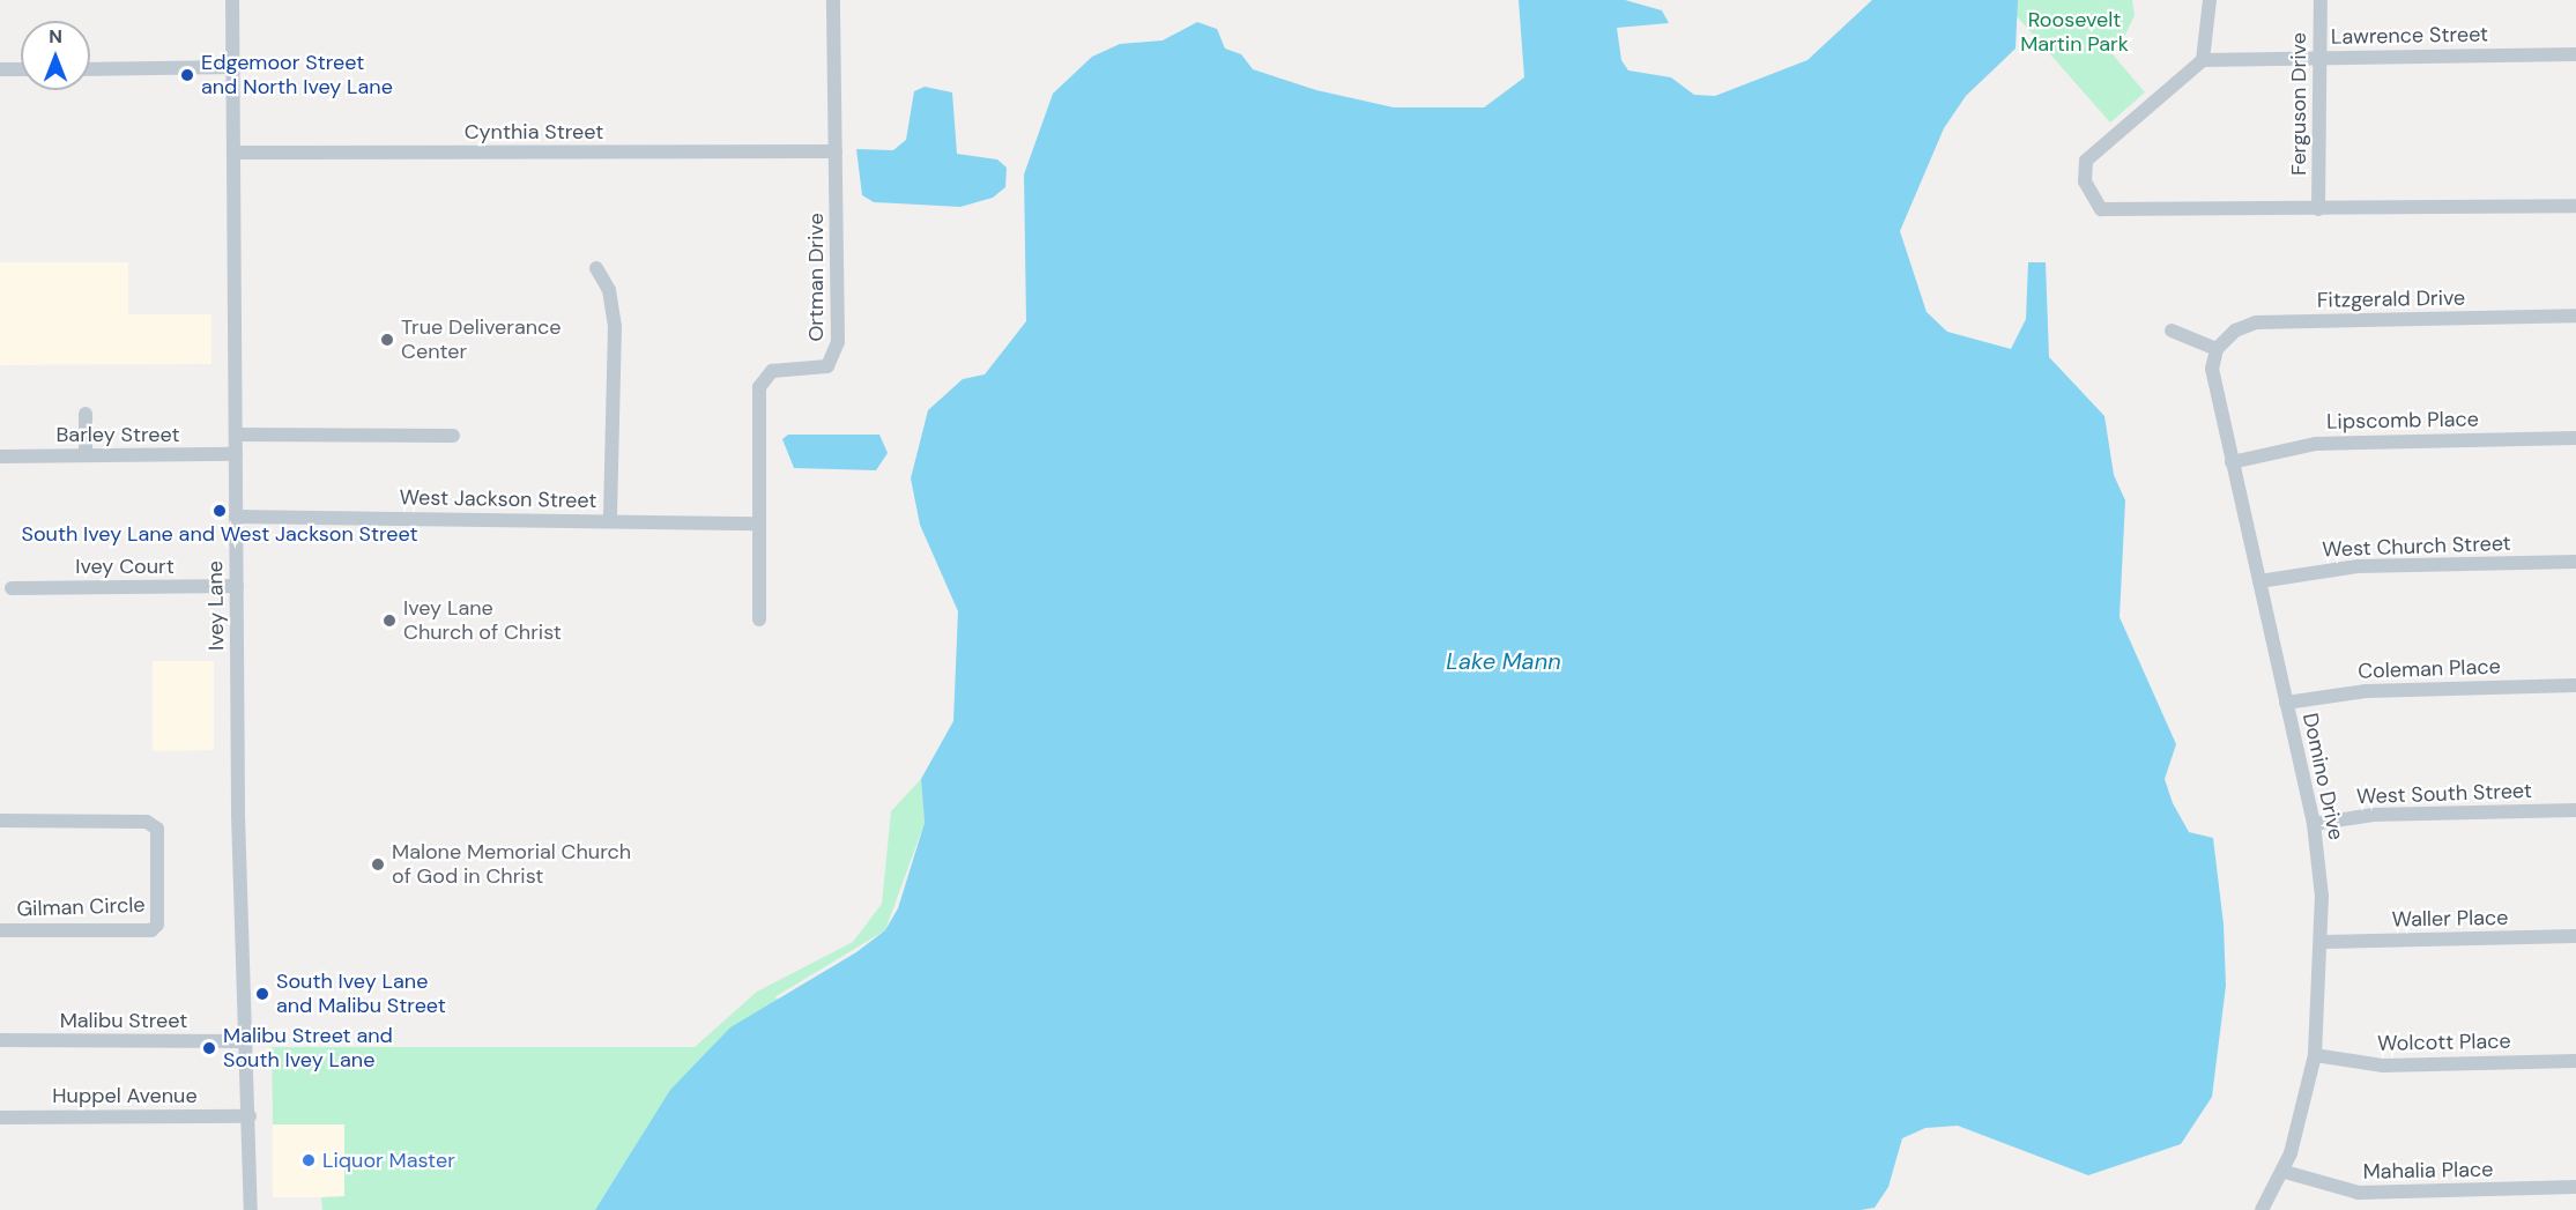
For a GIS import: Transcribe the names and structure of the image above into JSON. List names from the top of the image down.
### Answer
{
  "streets": {
    "street": [
      "Lawrence Street",
      "Ferguson Drive",
      "Cynthia Street",
      "Ortman Drive",
      "Fitzgerald Drive",
      "Lipscomb Place",
      "Barley Street",
      "West Jackson Street",
      "West Church Street",
      "Ivey Court",
      "Ivey Lane",
      "Coleman Place",
      "Domino Drive",
      "West South Street",
      "Gilman Circle",
      "Waller Place",
      "Malibu Street",
      "Wolcott Place",
      "Huppel Avenue",
      "Mahalia Place"
    ]
  },
  "crossings": [
    ["Lawrence Street", "Ferguson Drive"],
    ["Cynthia Street", "Ortman Drive"],
    ["Cynthia Street", "Ivey Lane"],
    ["Ortman Drive", "West Jackson Street"],
    ["Fitzgerald Drive", "Domino Drive"],
    ["Lipscomb Place", "Domino Drive"],
    ["Barley Street", "Ivey Lane"],
    ["West Jackson Street", "Ivey Lane"],
    ["West Church Street", "Domino Drive"],
    ["Ivey Court", "Ivey Lane"],
    ["Ivey Lane", "Malibu Street"],
    ["Ivey Lane", "Huppel Avenue"],
    ["Coleman Place", "Domino Drive"],
    ["Domino Drive", "West South Street"],
    ["Domino Drive", "Waller Place"],
    ["Domino Drive", "Wolcott Place"],
    ["Domino Drive", "Mahalia Place"]
  ],
  "water": ["Lake Mann"],
  "parks": ["Roosevelt Martin Park"],
  "places": [
    "Edgemoor Street and North Ivey Lane",
    "True Deliverance Center",
    "South Ivey Lane and West Jackson Street",
    "Ivey Lane Church of Christ",
    "Malone Memorial Church of God in Christ",
    "South Ivey Lane and Malibu Street",
    "Malibu Street and South Ivey Lane",
    "Liquor Master"
  ],
  "north": "top"
}
